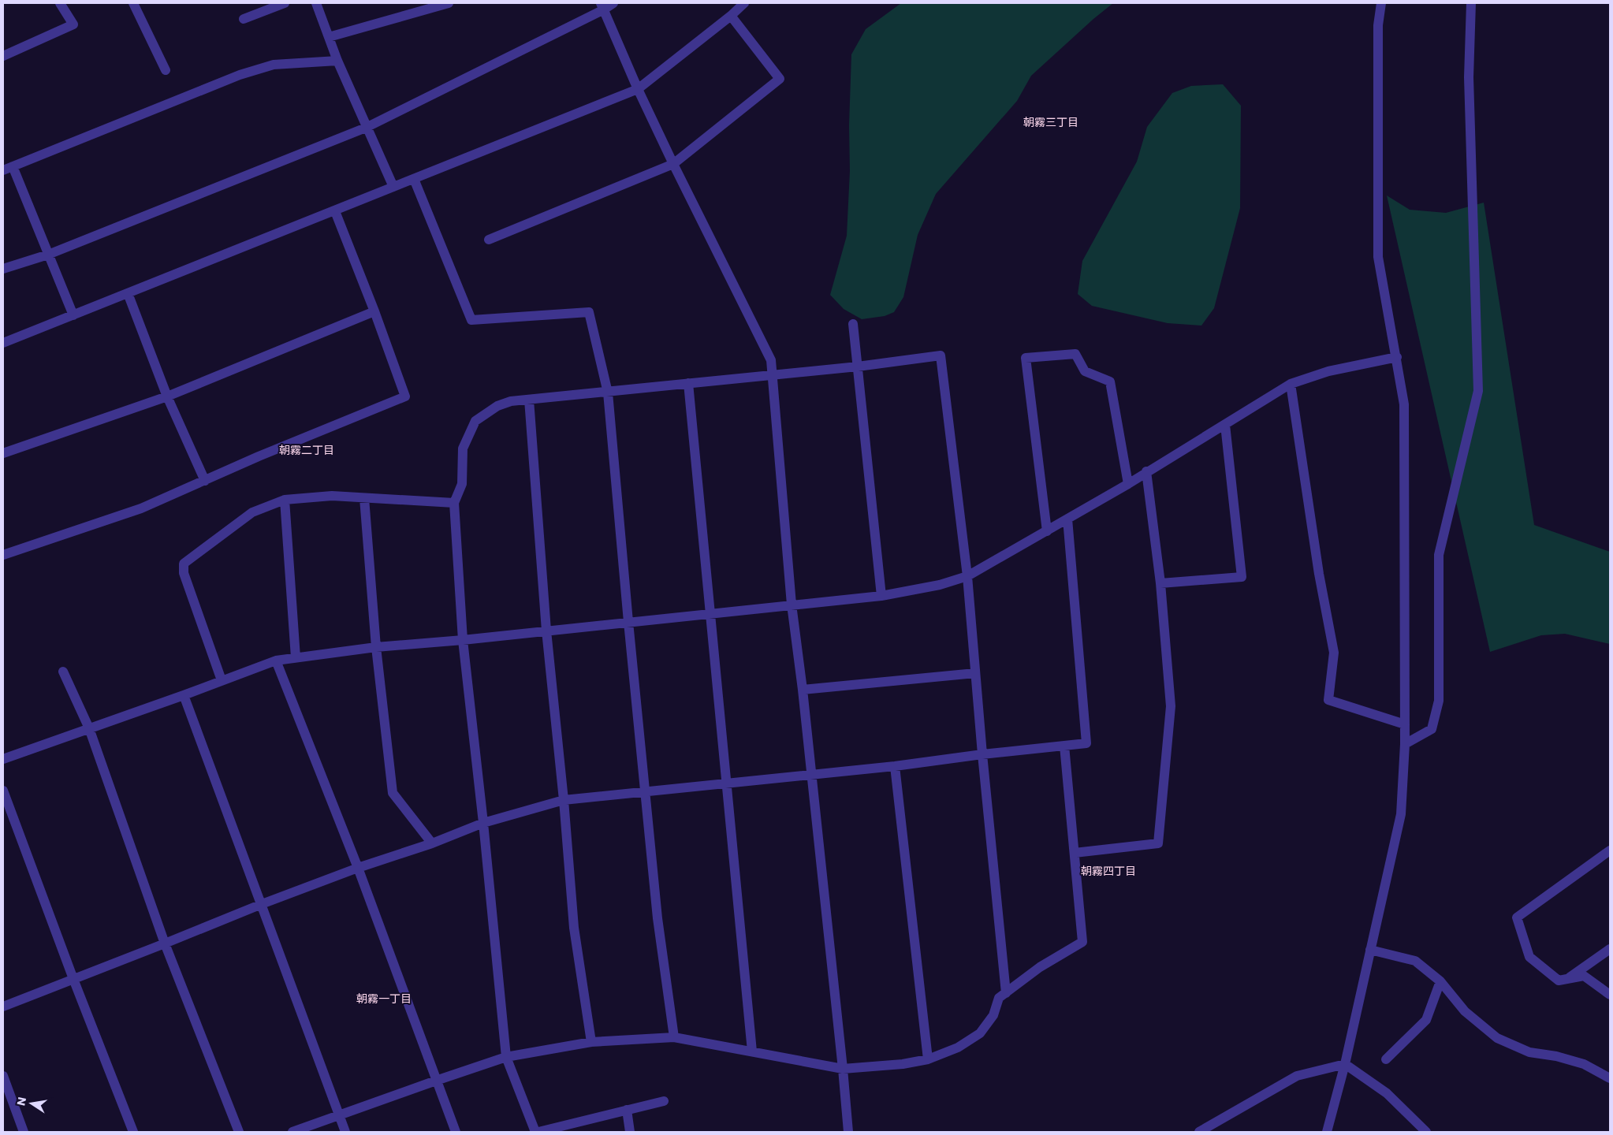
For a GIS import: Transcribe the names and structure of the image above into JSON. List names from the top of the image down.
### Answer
{
  "districts": [
    "朝霧三丁目",
    "朝霧二丁目",
    "朝霧四丁目",
    "朝霧一丁目"
  ],
  "north": "left"
}
